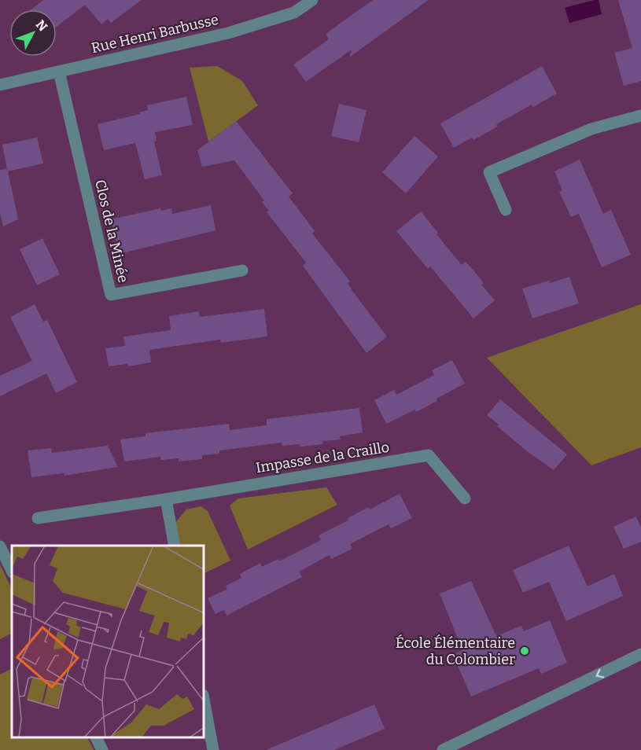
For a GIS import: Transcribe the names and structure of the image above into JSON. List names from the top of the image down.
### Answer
{
  "streets": {
    "street": ["Rue Henri Barbusse", "Clos de la Minée", "Impasse de la Craillo"]
  },
  "crossings": [
    ["Rue Henri Barbusse", "Clos de la Minée"]
  ],
  "places": ["École Élémentaire du Colombier"],
  "north": "top right"
}
